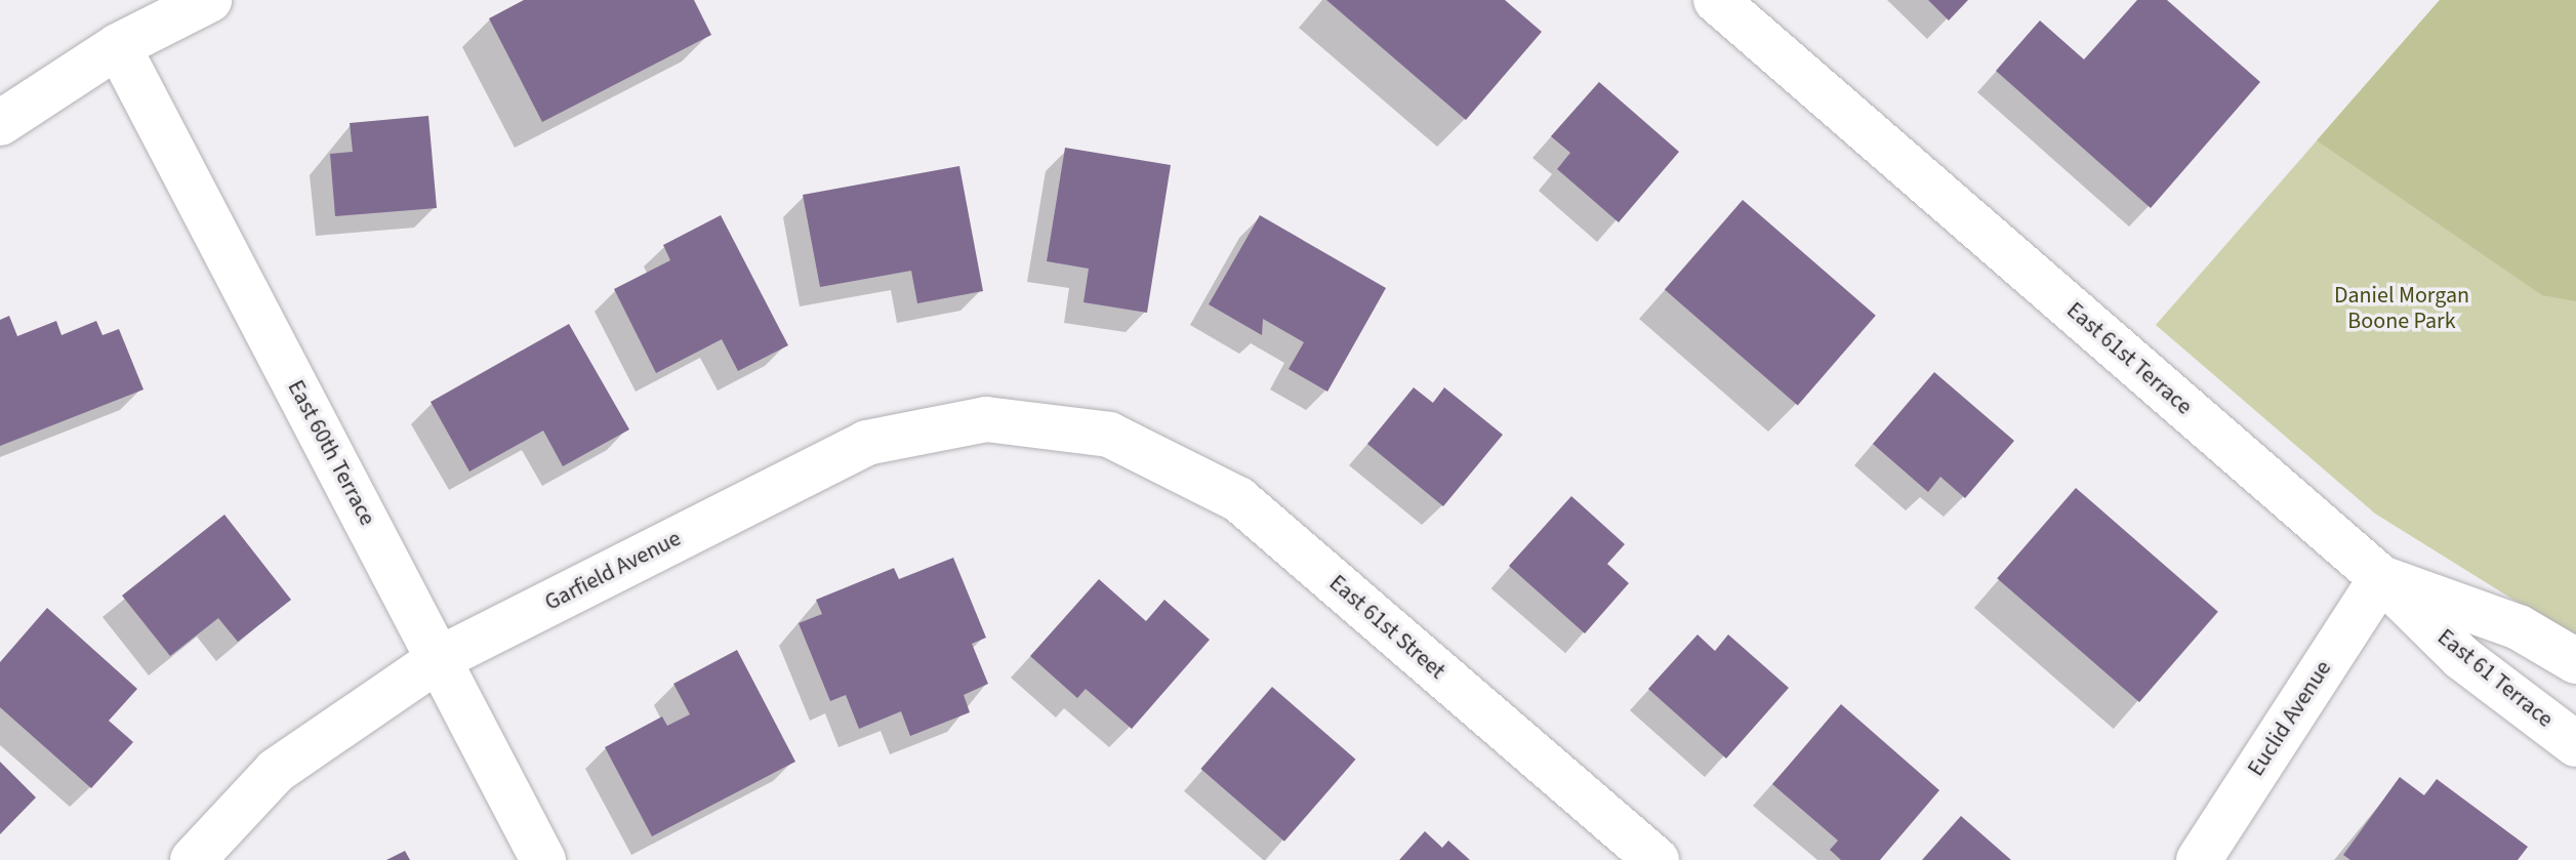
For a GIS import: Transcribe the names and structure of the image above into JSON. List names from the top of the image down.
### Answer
{
  "streets": {
    "street": [
      "East 61st Terrace",
      "East 60th Terrace",
      "Garfield Avenue",
      "East 61st Street",
      "East 61 Terrace",
      "Euclid Avenue"
    ]
  },
  "crossings": [
    ["East 61st Terrace", "East 61 Terrace"],
    ["East 61st Terrace", "Euclid Avenue"],
    ["East 60th Terrace", "Garfield Avenue"],
    ["Garfield Avenue", "East 61st Street"],
    ["East 61 Terrace", "Euclid Avenue"]
  ],
  "parks": ["Daniel Morgan Boone Park"]
}
